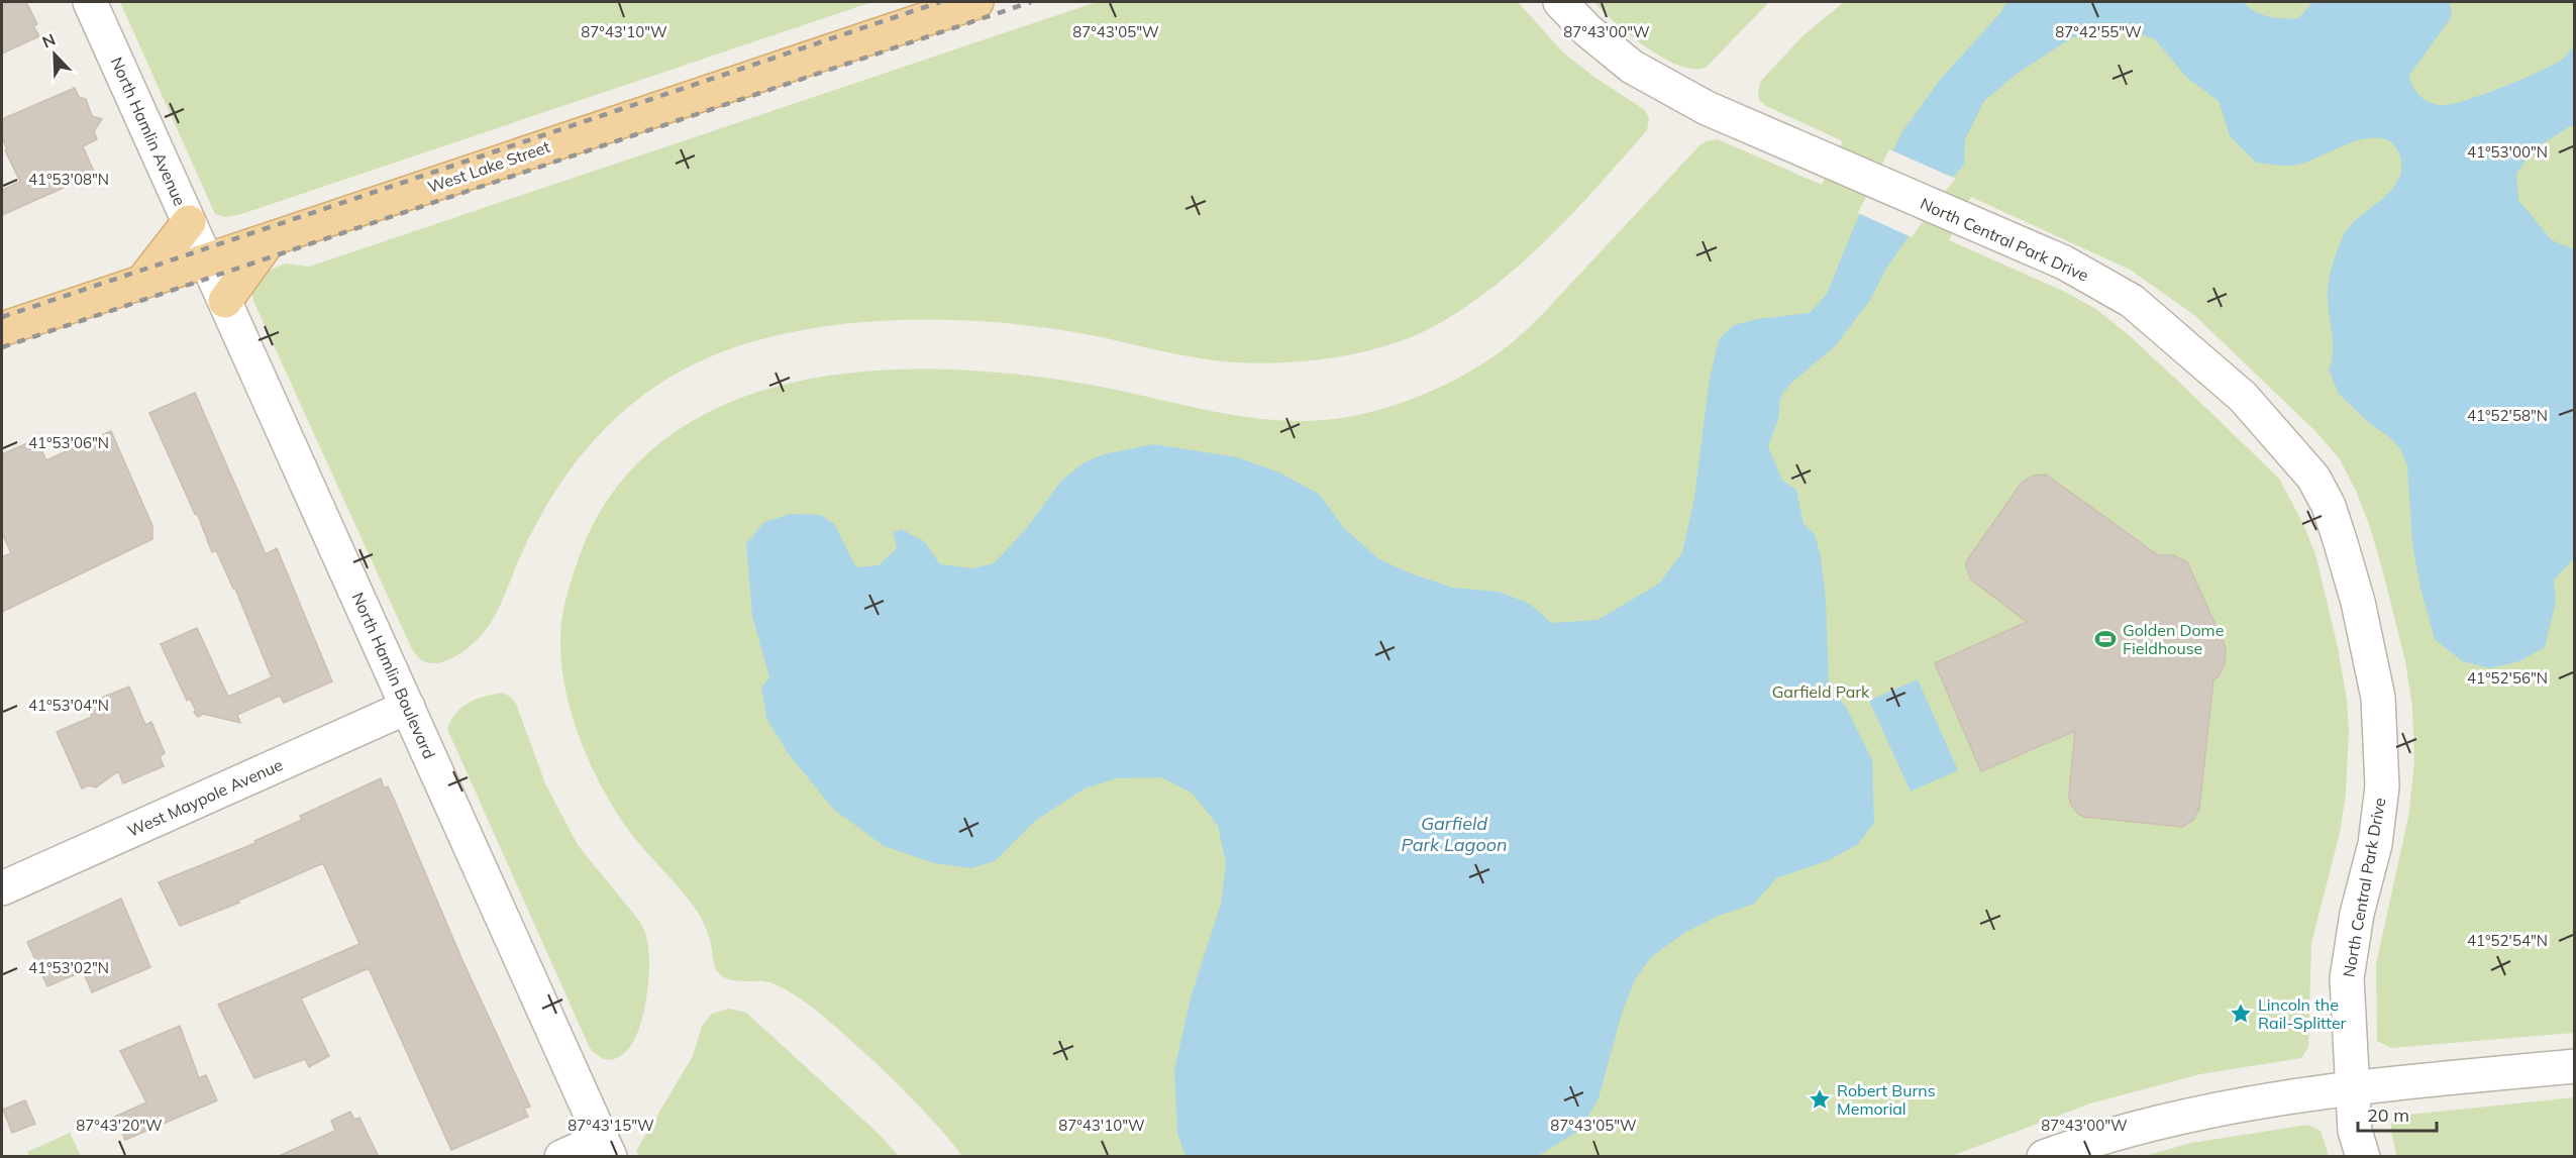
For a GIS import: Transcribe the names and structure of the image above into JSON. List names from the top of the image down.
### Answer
{
  "streets": {
    "main road": ["West Lake Street"],
    "street": [
      "North Hamlin Avenue",
      "North Central Park Drive",
      "North Hamlin Boulevard",
      "West Maypole Avenue"
    ]
  },
  "crossings": [
    ["North Hamlin Avenue", "West Lake Street"],
    ["North Hamlin Avenue", "North Hamlin Boulevard"],
    ["West Lake Street", "North Hamlin Boulevard"],
    ["North Hamlin Boulevard", "West Maypole Avenue"]
  ],
  "water": ["Garfield Park Lagoon"],
  "parks": ["Garfield Park"],
  "places": {
    "sports": ["Golden Dome Fieldhouse"],
    "place": ["Lincoln the Rail-Splitter", "Robert Burns Memorial"]
  },
  "scale_bar": "20 m",
  "north": "top left",
  "coordinates": [
    "87°43'10\"W",
    "87°43'05\"W",
    "87°43'00\"W",
    "87°42'55\"W",
    "41°53'00\"N",
    "41°53'08\"N",
    "41°52'58\"N",
    "41°53'06\"N",
    "41°52'56\"N",
    "41°53'04\"N",
    "41°52'54\"N",
    "41°53'02\"N",
    "87°43'20\"W",
    "87°43'15\"W"
  ]
}
